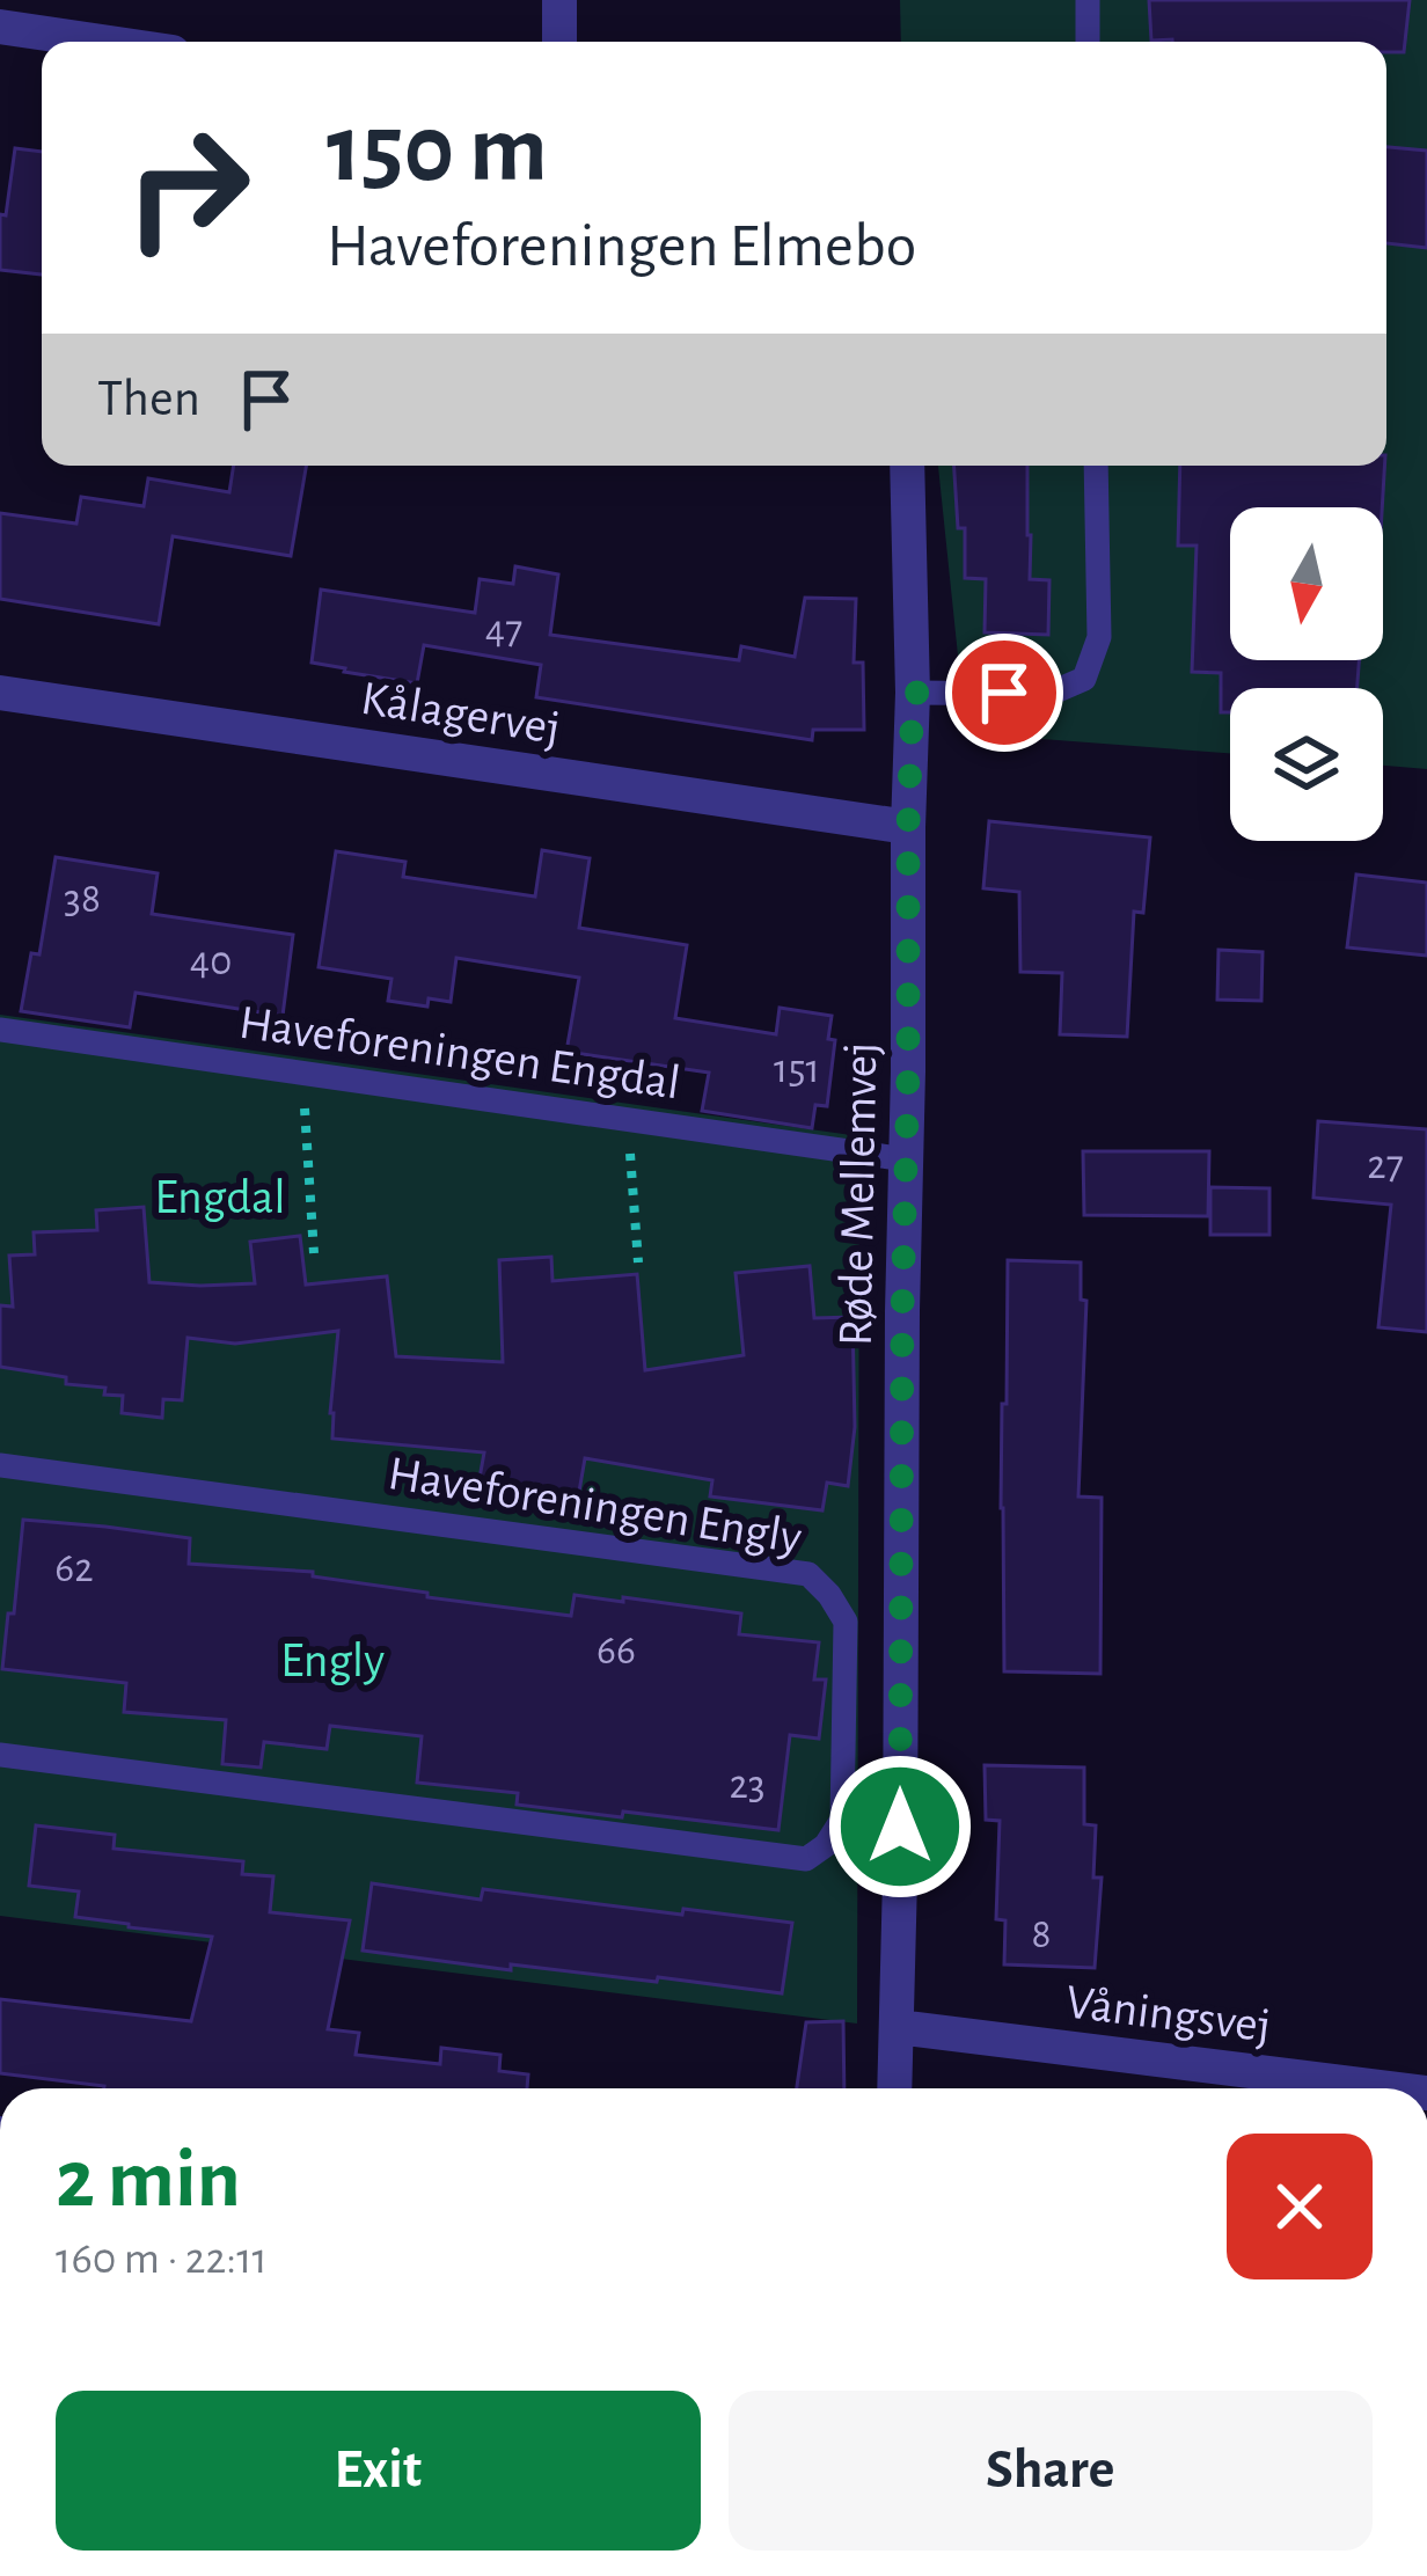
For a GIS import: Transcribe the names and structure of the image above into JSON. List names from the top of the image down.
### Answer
{
  "streets": {
    "street": ["Kålagervej", "Røde Mellemvej", "Våningsvej"],
    "lane": ["Haveforeningen Engdal", "Haveforeningen Engly"]
  },
  "crossings": [
    ["Kålagervej", "Røde Mellemvej"],
    ["Haveforeningen Engdal", "Røde Mellemvej"],
    ["Røde Mellemvej", "Våningsvej"]
  ],
  "parks": ["Engdal", "Engly"],
  "house_numbers": [
    "47",
    "38",
    "40",
    "151",
    "27",
    "62",
    "66",
    "23",
    "8"
  ],
  "north": "bottom",
  "page": {
    "turn": ["150 m", "Haveforeningen Elmebo"],
    "then": "Then",
    "heading": ["2 min", "160 m · 22:11"],
    "buttons": ["Exit", "Share"]
  }
}
